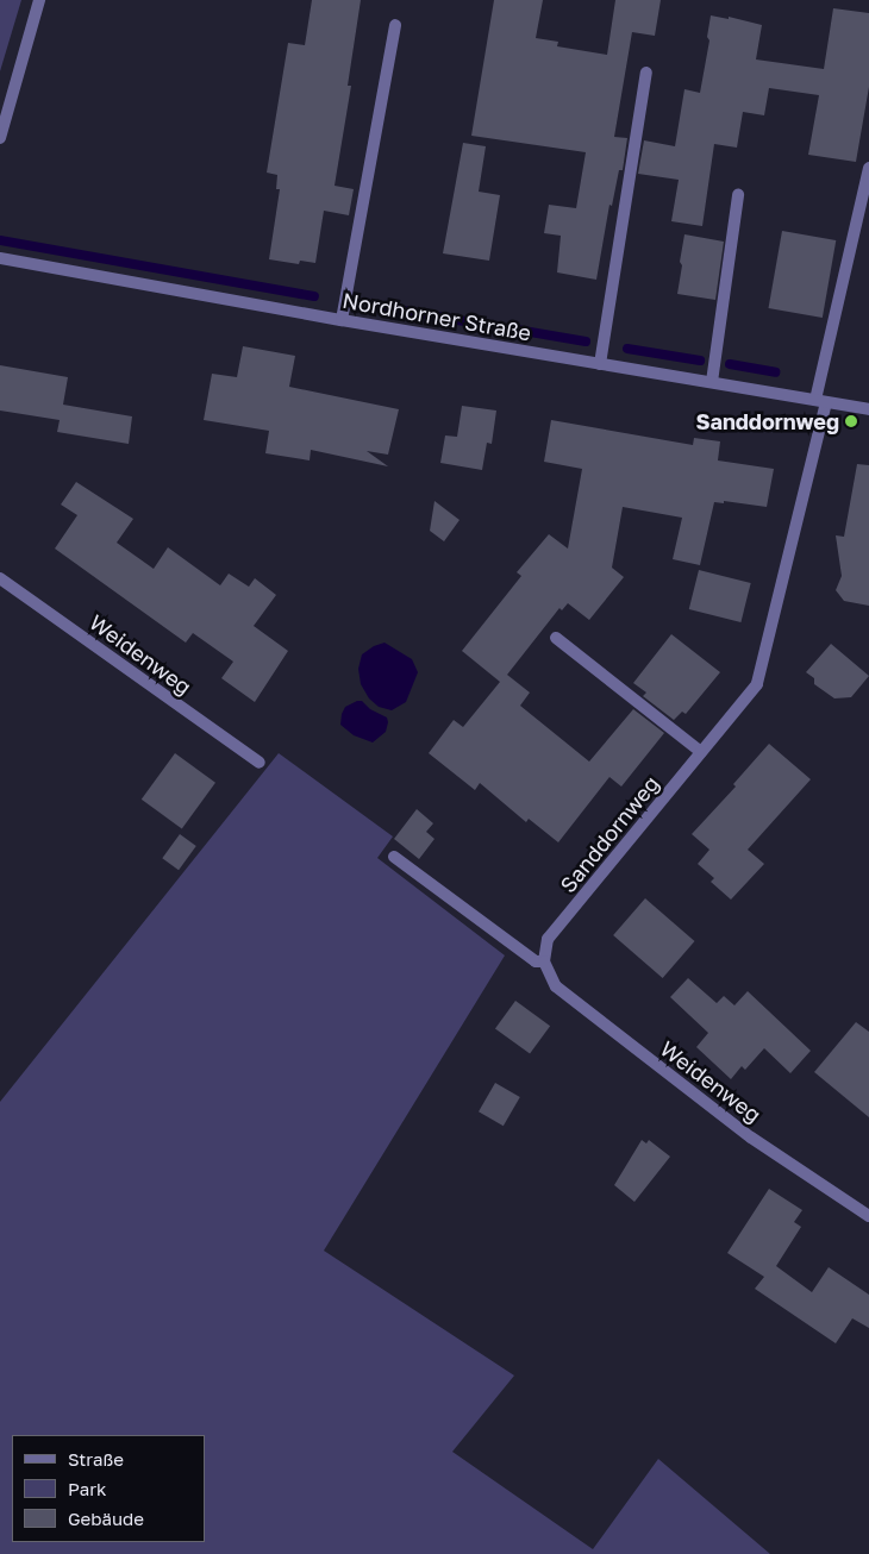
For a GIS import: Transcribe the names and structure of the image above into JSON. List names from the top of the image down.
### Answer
{
  "streets": {
    "street": ["Nordhorner Straße", "Weidenweg", "Sanddornweg"]
  },
  "crossings": [
    ["Nordhorner Straße", "Sanddornweg"],
    ["Weidenweg", "Sanddornweg"]
  ],
  "places": ["Sanddornweg"],
  "legend": ["Straße", "Park", "Gebäude"]
}
